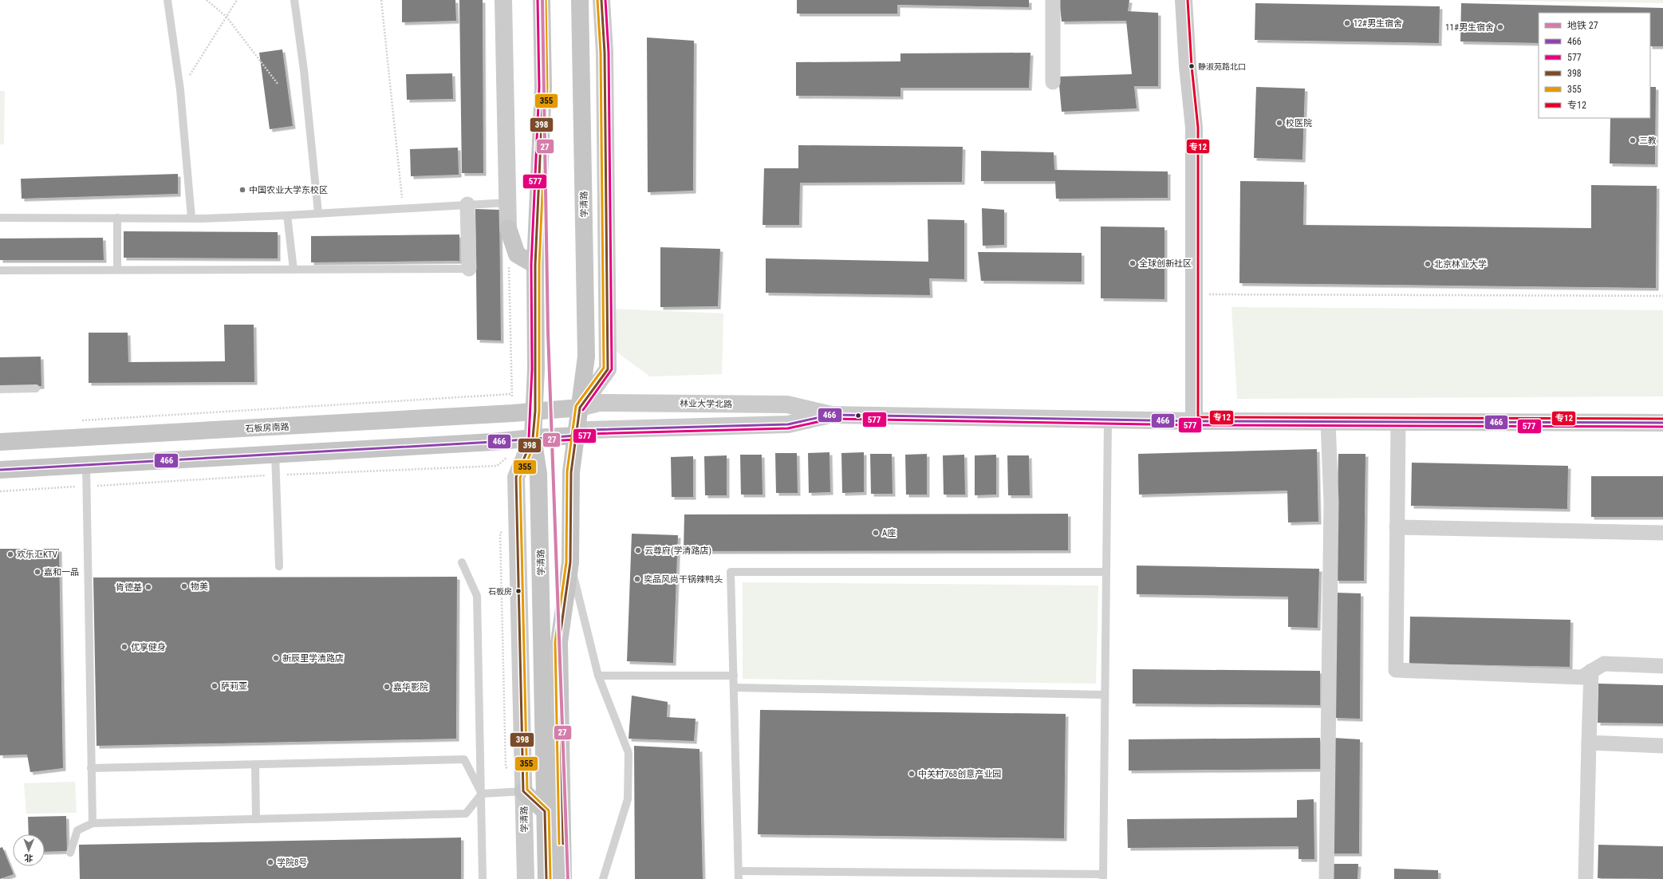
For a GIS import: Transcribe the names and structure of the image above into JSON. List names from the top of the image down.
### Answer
{
  "streets": {
    "main road": ["学清路", "石板房南路"],
    "street": ["林业大学北路"]
  },
  "crossings": [
    ["学清路", "林业大学北路"],
    ["学清路", "石板房南路"],
    ["林业大学北路", "石板房南路"]
  ],
  "places": [
    "12#男生宿舍",
    "11#男生宿舍",
    "静淑苑路北口",
    "校医院",
    "三教",
    "中国农业大学东校区",
    "全球创新社区",
    "北京林业大学",
    "A座",
    "云尊府(学清路店)",
    "欢乐汇KTV",
    "嘉和一品",
    "奕品风尚干锅辣鸭头",
    "物美",
    "肯德基",
    "石板房",
    "优享健身",
    "新辰里学清路店",
    "萨莉亚",
    "嘉华影院",
    "中关村768创意产业园",
    "学院8号"
  ],
  "lines": [
    "metro line 27",
    "transit line 577",
    "transit line 398",
    "transit line 355",
    "transit line 专12",
    "transit line 466"
  ],
  "legend": [
    "地铁 27",
    "466",
    "577",
    "398",
    "355",
    "专12"
  ],
  "north": "bottom"
}
